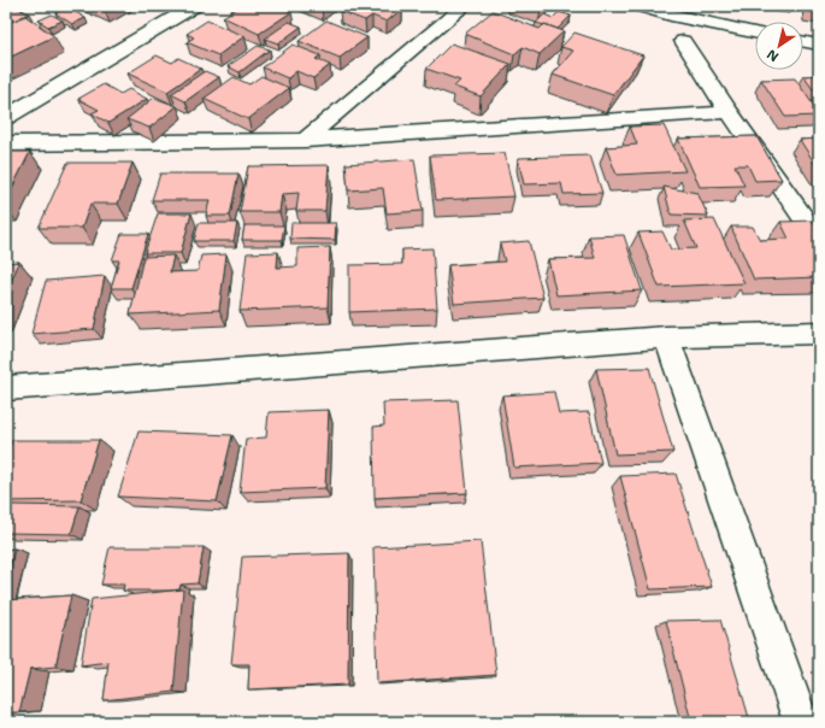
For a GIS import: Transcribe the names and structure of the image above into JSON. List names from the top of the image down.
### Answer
{
  "north": "bottom left"
}
